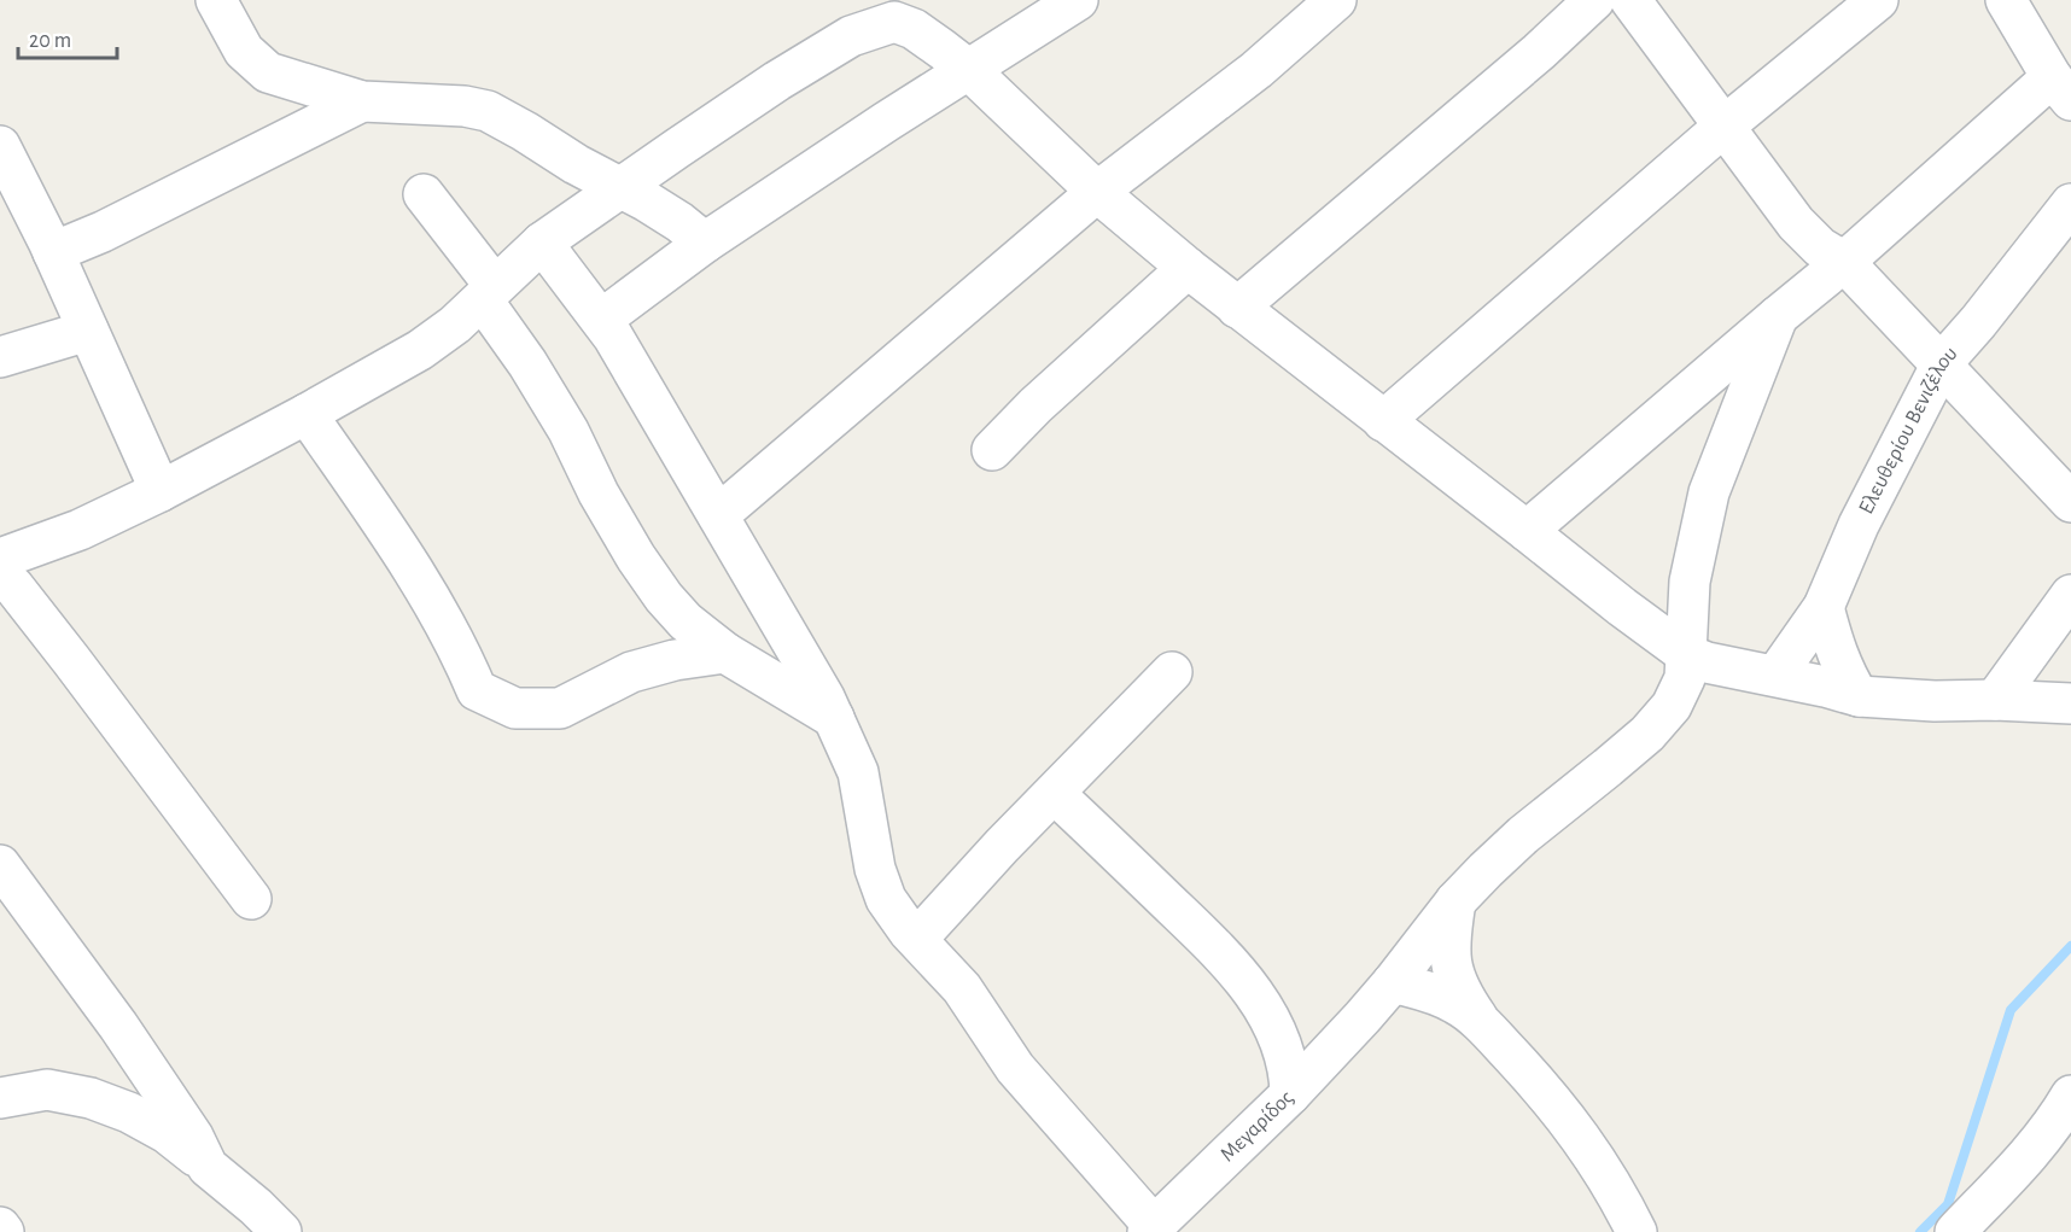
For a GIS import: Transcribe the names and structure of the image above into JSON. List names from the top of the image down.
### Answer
{
  "streets": {
    "street": ["Ελευθερίου Βενιζέλου", "Μεγαρίδος"]
  },
  "scale_bar": "20 m"
}
